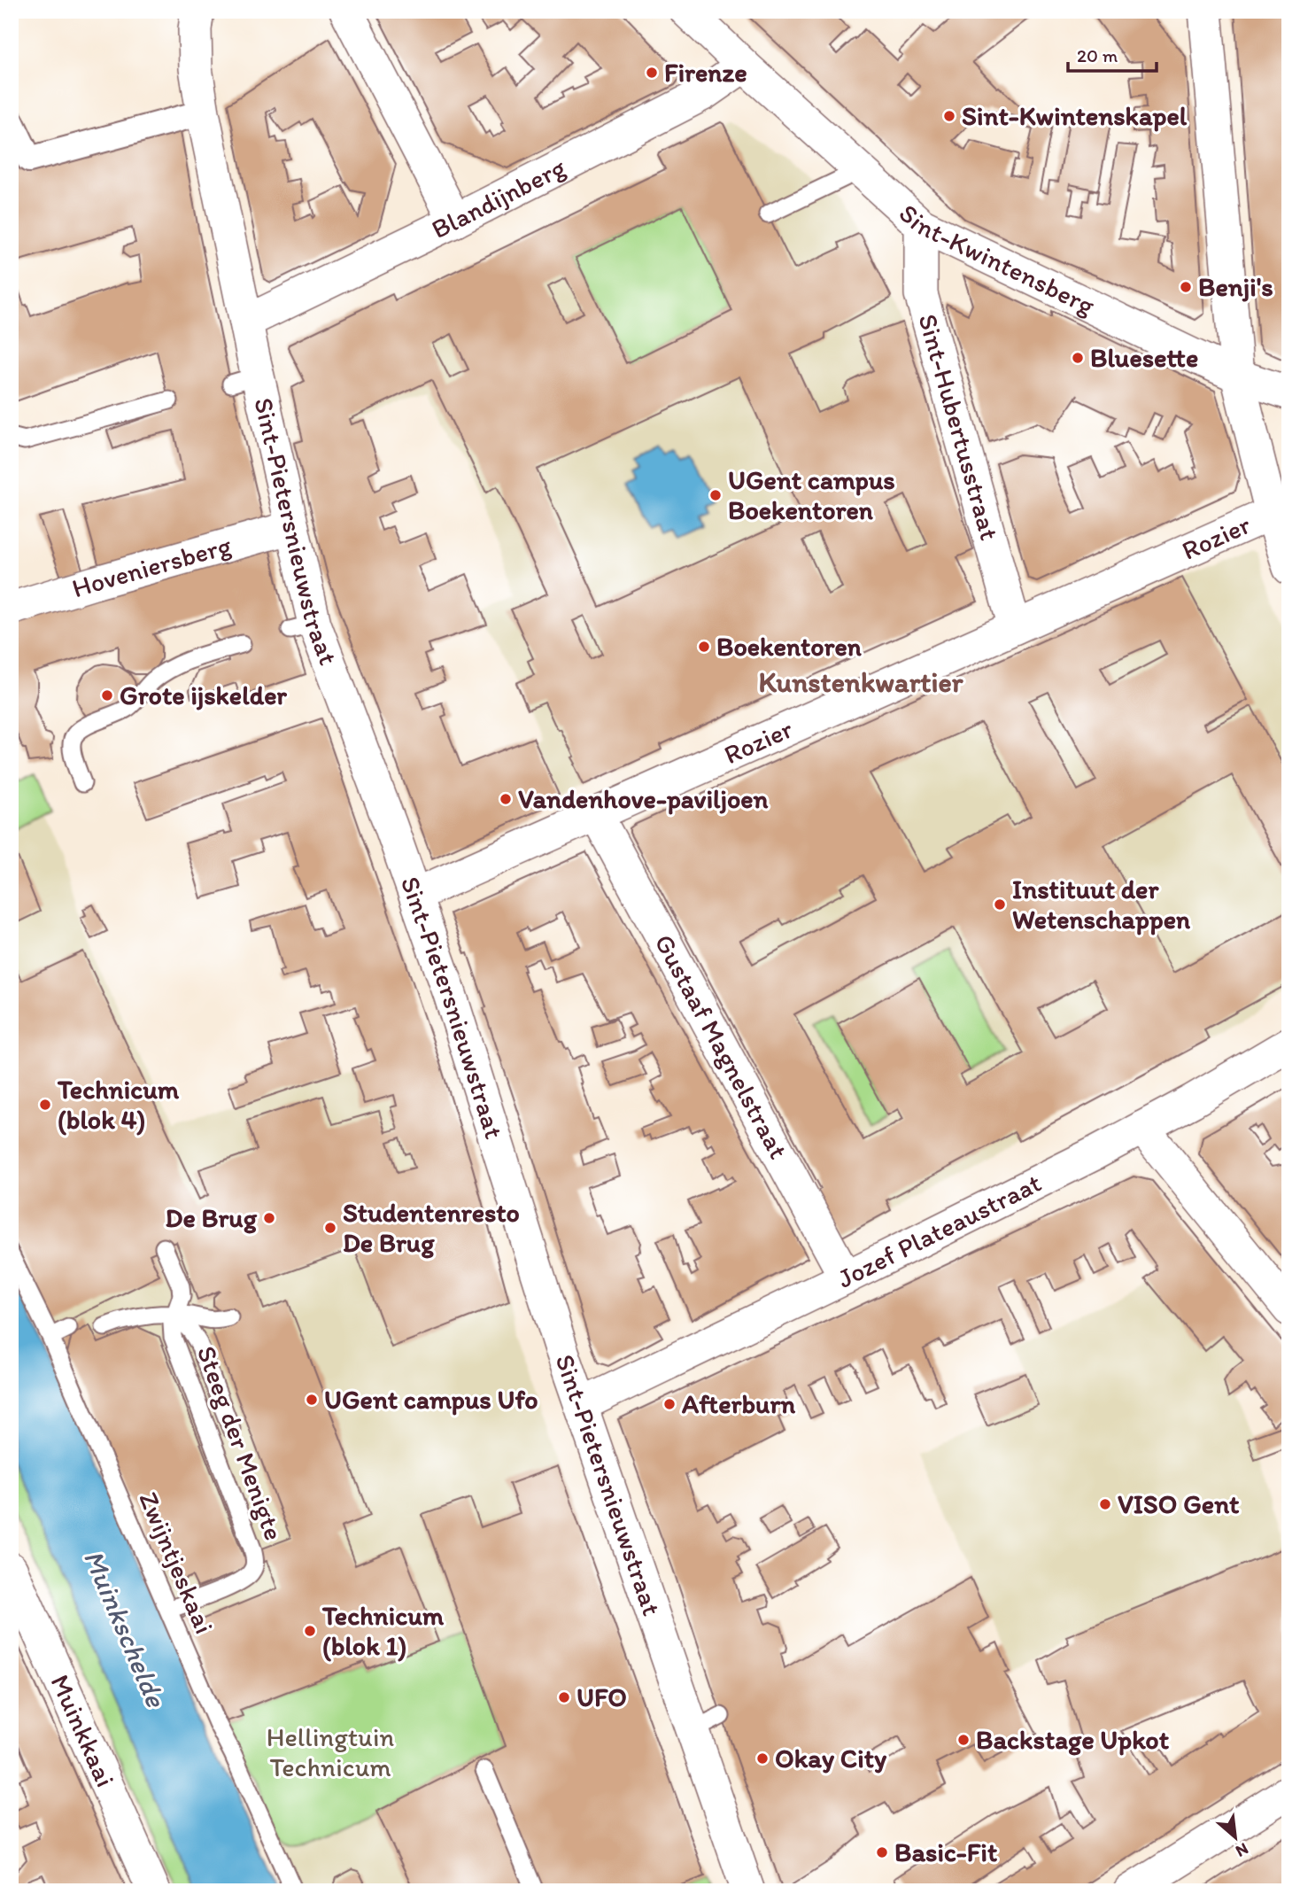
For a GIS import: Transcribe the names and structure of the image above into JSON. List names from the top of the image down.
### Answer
{
  "streets": {
    "street": [
      "Blandijnberg",
      "Sint-Kwintensberg",
      "Sint-Hubertusstraat",
      "Sint-Pietersnieuwstraat",
      "Rozier",
      "Hoveniersberg",
      "Gustaaf Magnelstraat",
      "Jozef Plateaustraat",
      "Muinkkaai"
    ],
    "lane": ["Steeg der Menigte", "Zwijntjeskaai"]
  },
  "crossings": [
    ["Blandijnberg", "Sint-Kwintensberg"],
    ["Blandijnberg", "Sint-Pietersnieuwstraat"],
    ["Sint-Kwintensberg", "Sint-Hubertusstraat"],
    ["Sint-Hubertusstraat", "Rozier"],
    ["Sint-Pietersnieuwstraat", "Rozier"],
    ["Sint-Pietersnieuwstraat", "Hoveniersberg"],
    ["Sint-Pietersnieuwstraat", "Jozef Plateaustraat"],
    ["Rozier", "Gustaaf Magnelstraat"],
    ["Gustaaf Magnelstraat", "Jozef Plateaustraat"],
    ["Steeg der Menigte", "Zwijntjeskaai"]
  ],
  "districts": ["Kunstenkwartier"],
  "water": ["Muinkschelde"],
  "parks": ["Hellingtuin Technicum"],
  "places": [
    "Firenze",
    "Sint-Kwintenskapel",
    "Benji's",
    "Bluesette",
    "UGent campus Boekentoren",
    "Boekentoren",
    "Grote ijskelder",
    "Vandenhove-paviljoen",
    "Instituut der Wetenschappen",
    "Technicum (blok 4)",
    "De Brug",
    "Studentenresto De Brug",
    "UGent campus Ufo",
    "Afterburn",
    "VISO Gent",
    "Technicum (blok 1)",
    "UFO",
    "Backstage Upkot",
    "Okay City",
    "Basic-Fit"
  ],
  "scale_bar": "20 m",
  "north": "bottom right"
}
